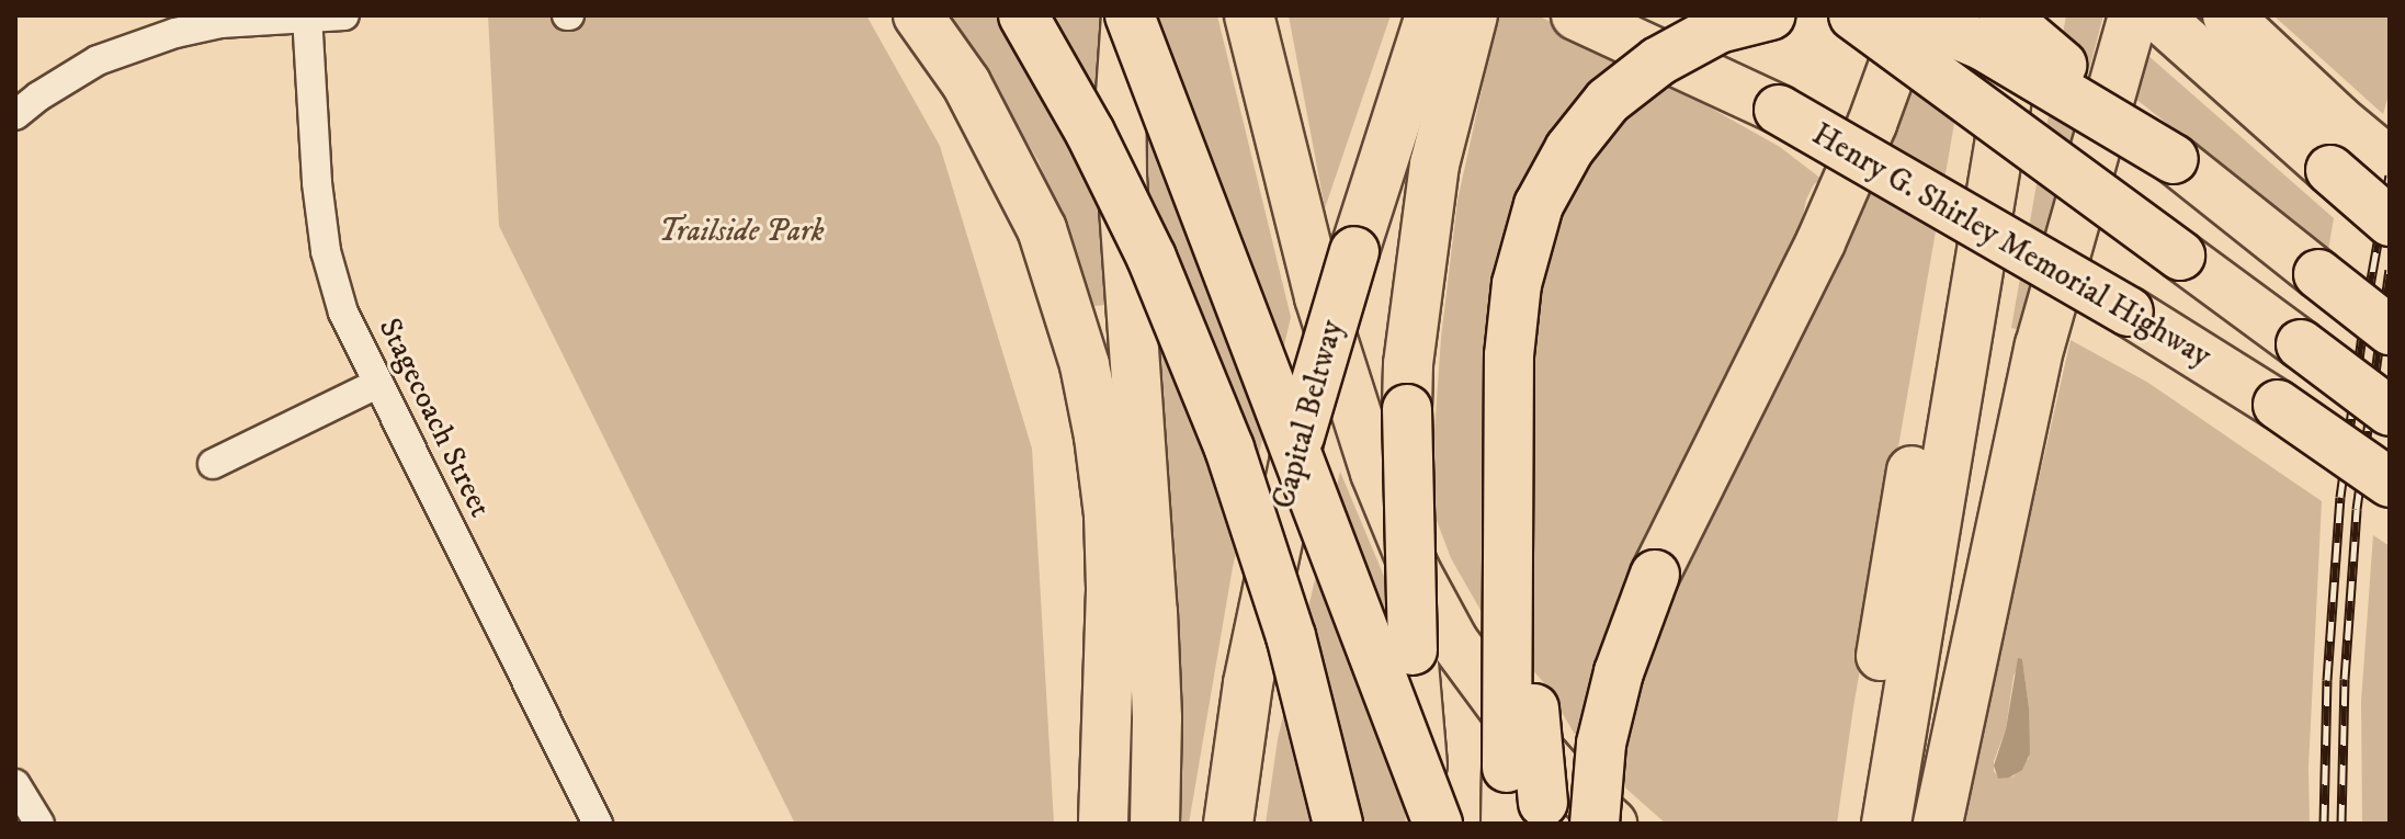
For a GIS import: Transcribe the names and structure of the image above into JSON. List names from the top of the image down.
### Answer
{
  "streets": {
    "highway": ["Henry G. Shirley Memorial Highway", "Capital Beltway"],
    "street": ["Stagecoach Street"]
  },
  "parks": ["Trailside Park"]
}
